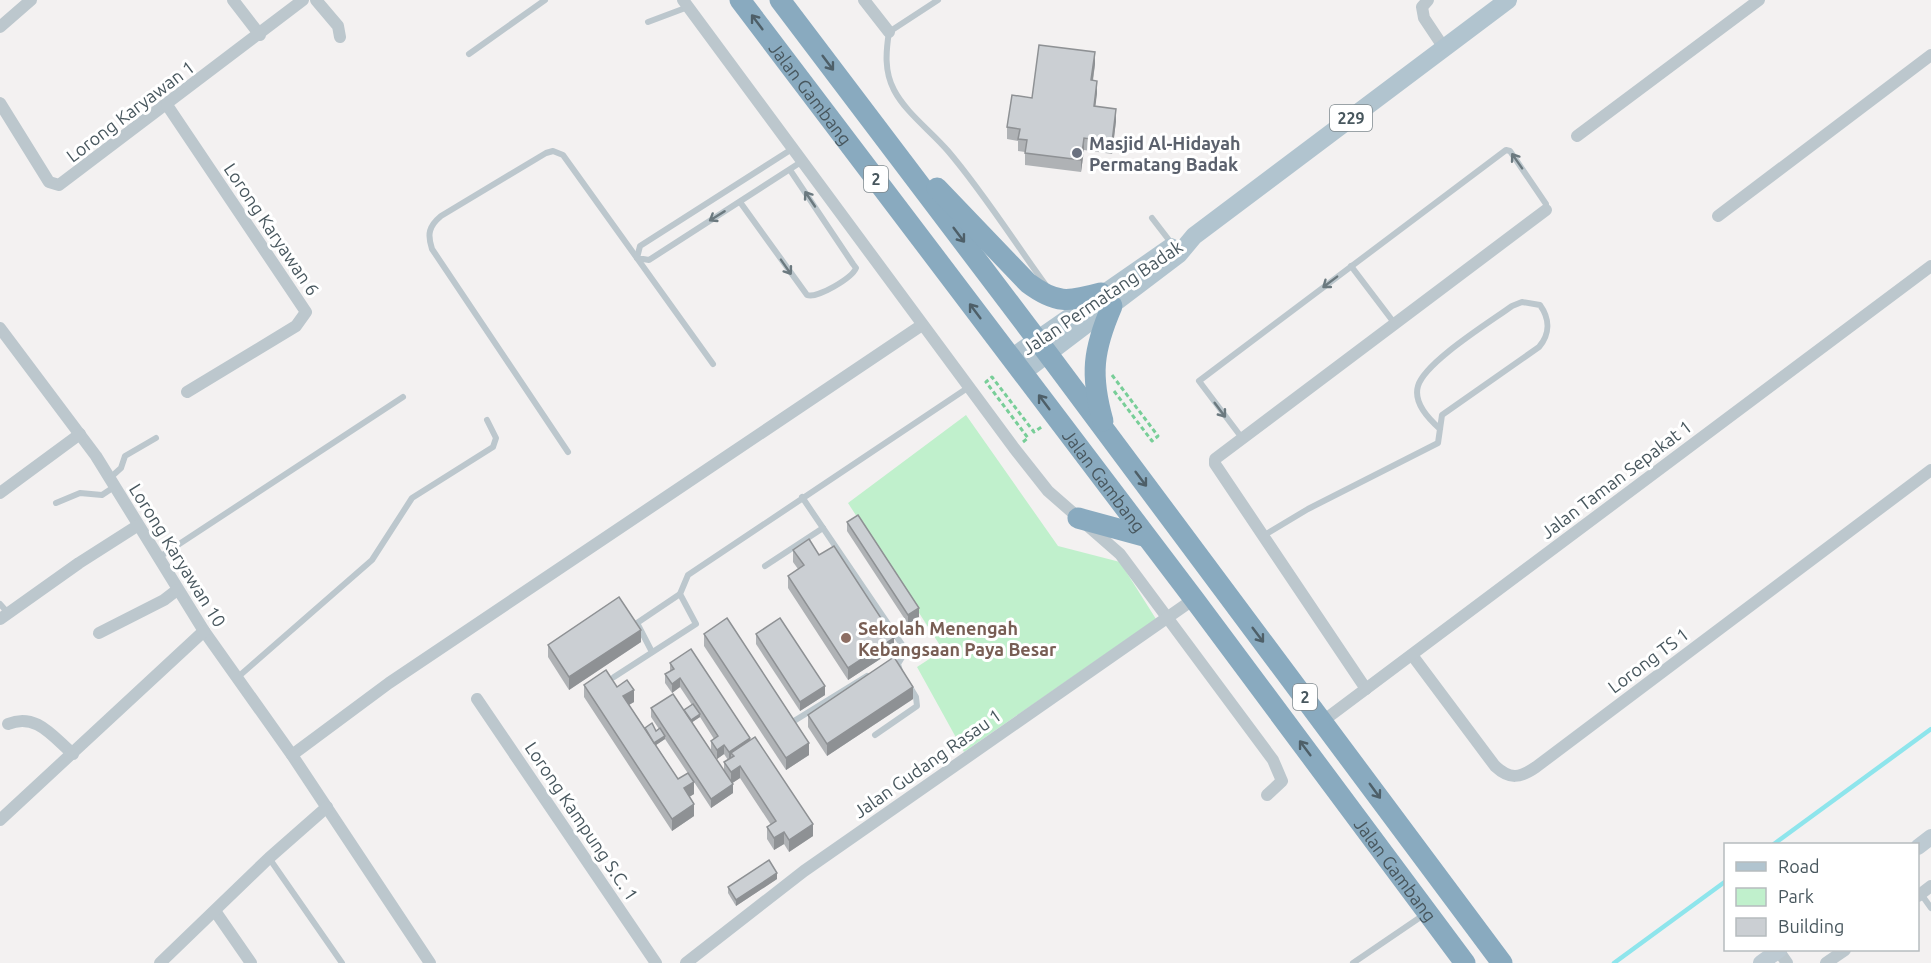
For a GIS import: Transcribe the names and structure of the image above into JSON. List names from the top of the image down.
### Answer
{
  "streets": {
    "highway": ["Jalan Gambang", "2"],
    "main road": ["229", "Jalan Permatang Badak"],
    "street": [
      "Lorong Karyawan 1",
      "Lorong Karyawan 6",
      "Jalan Taman Sepakat 1",
      "Lorong Karyawan 10",
      "Lorong TS 1",
      "Jalan Gudang Rasau 1",
      "Lorong Kampung S.C. 1"
    ]
  },
  "crossings": [
    ["Jalan Gambang", "Jalan Permatang Badak"],
    ["Jalan Gambang", "Jalan Taman Sepakat 1"],
    ["Jalan Gambang", "Jalan Gudang Rasau 1"],
    ["Lorong Karyawan 1", "Lorong Karyawan 6"],
    ["Jalan Taman Sepakat 1", "Lorong TS 1"]
  ],
  "places": ["Masjid Al-Hidayah Permatang Badak", "Sekolah Menengah Kebangsaan Paya Besar"],
  "legend": ["Road", "Park", "Building"]
}
